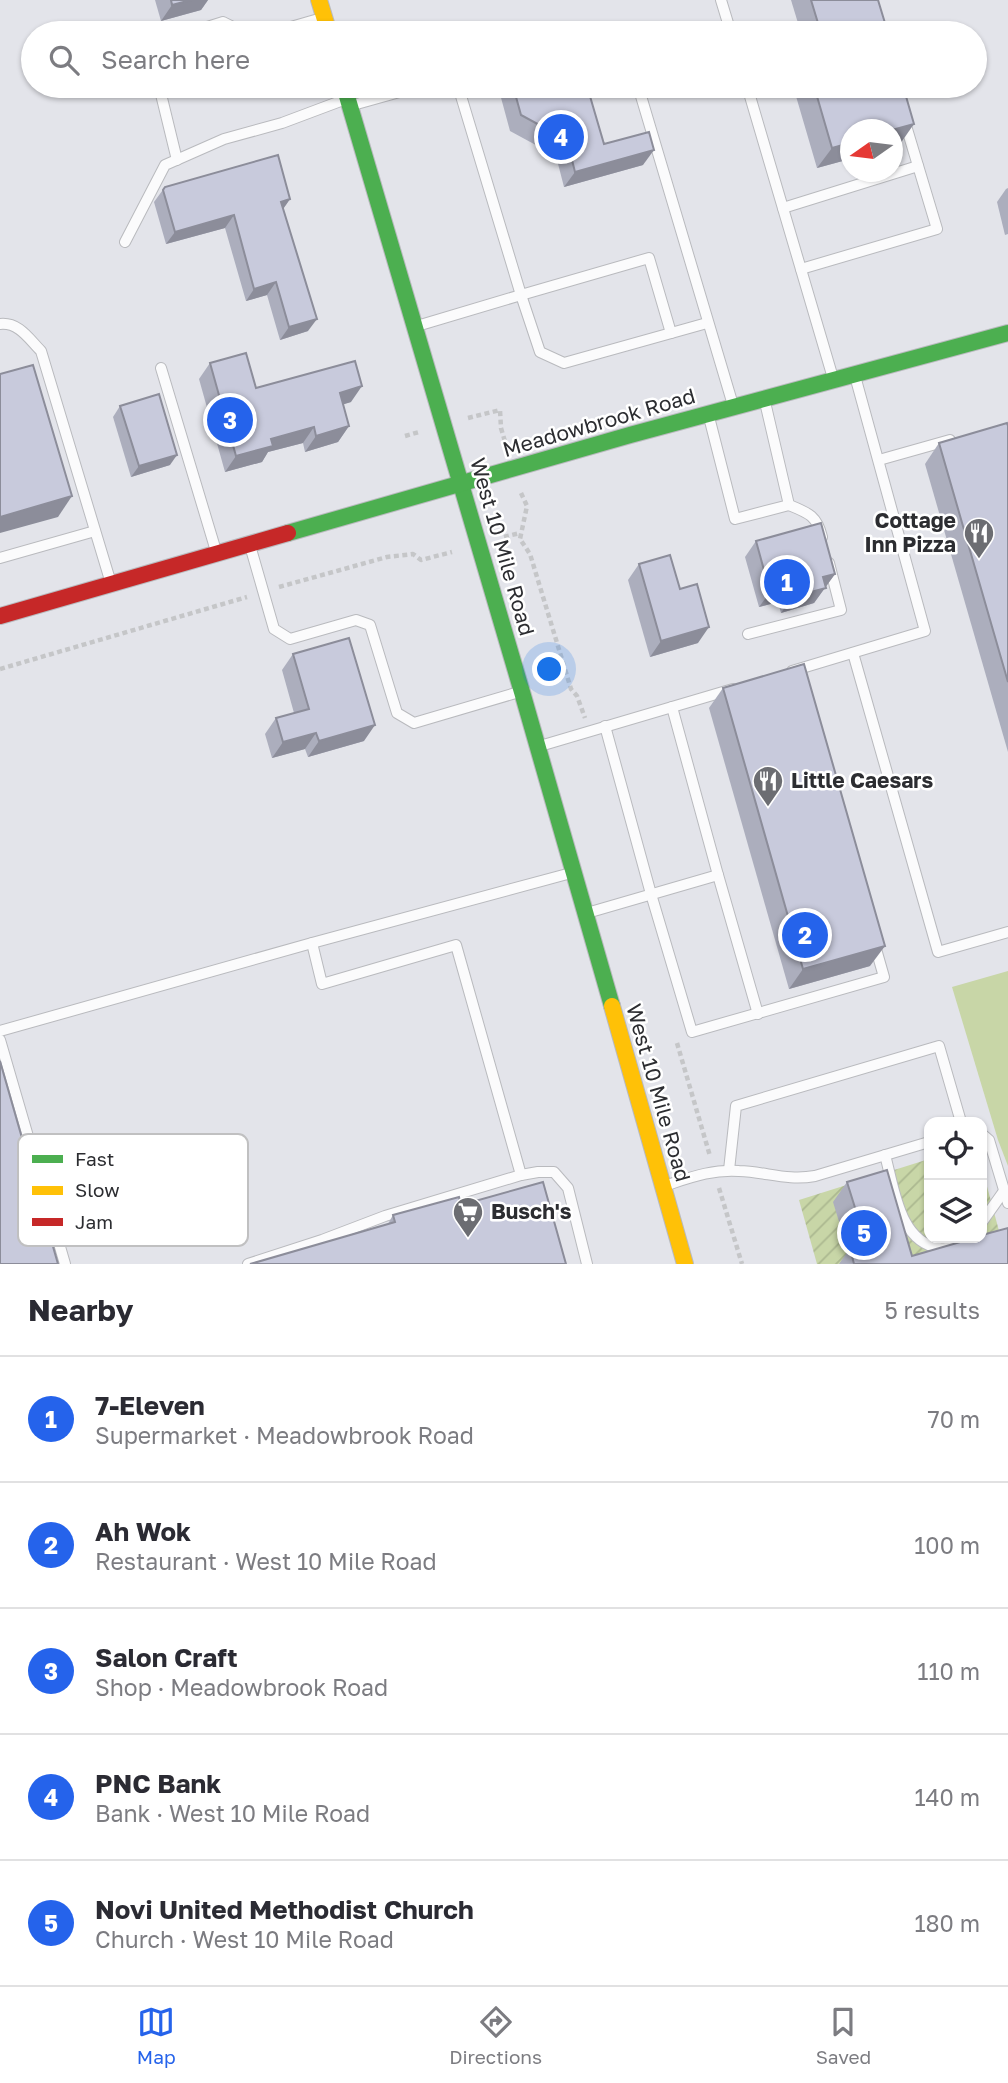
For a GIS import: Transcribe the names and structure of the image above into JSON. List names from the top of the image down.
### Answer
{
  "streets": {
    "main road": ["Meadowbrook Road", "West 10 Mile Road"]
  },
  "crossings": [
    ["Meadowbrook Road", "West 10 Mile Road"]
  ],
  "places": {
    "restaurant": ["Cottage Inn Pizza", "Little Caesars"],
    "supermarket": ["Busch's"]
  },
  "legend": ["Fast", "Slow", "Jam"],
  "north": "left",
  "page": {
    "search": "Search here",
    "pins": [
      "4",
      "3",
      "1",
      "2",
      "5"
    ],
    "heading": ["Nearby", "5 results"],
    "list": [
      {
        "mark": "1",
        "name": "7-Eleven",
        "note": "Supermarket · Meadowbrook Road",
        "value": "70 m"
      },
      {
        "mark": "2",
        "name": "Ah Wok",
        "note": "Restaurant · West 10 Mile Road",
        "value": "100 m"
      },
      {
        "mark": "3",
        "name": "Salon Craft",
        "note": "Shop · Meadowbrook Road",
        "value": "110 m"
      },
      {
        "mark": "4",
        "name": "PNC Bank",
        "note": "Bank · West 10 Mile Road",
        "value": "140 m"
      },
      {
        "mark": "5",
        "name": "Novi United Methodist Church",
        "note": "Church · West 10 Mile Road",
        "value": "180 m"
      }
    ],
    "nav": ["Map", "Directions", "Saved"]
  }
}
